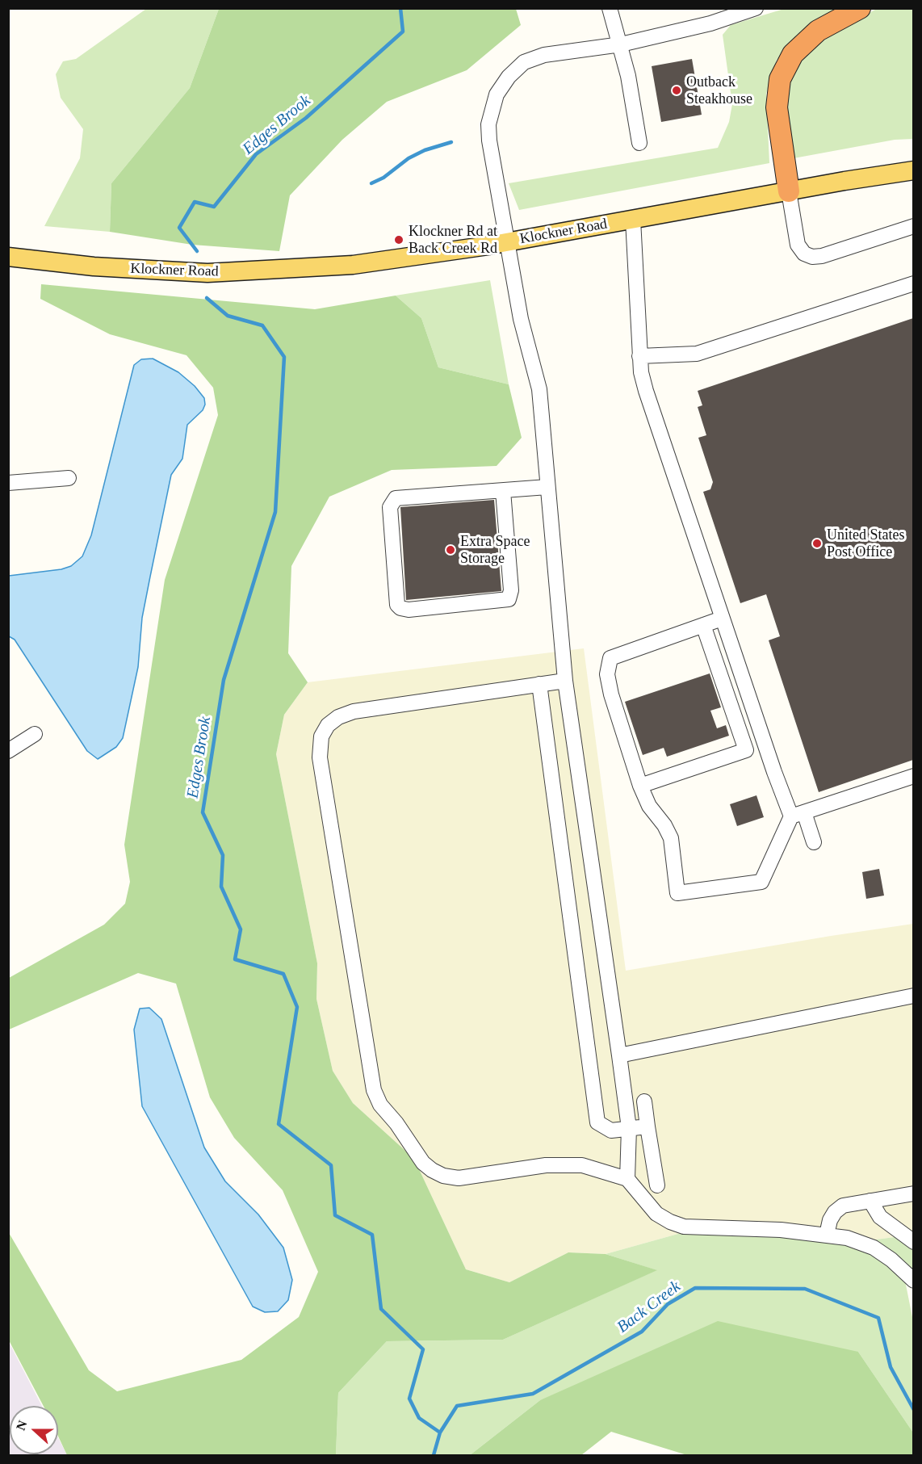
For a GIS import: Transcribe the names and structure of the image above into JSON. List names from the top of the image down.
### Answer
{
  "streets": {
    "main road": ["Klockner Road"]
  },
  "water": ["Edges Brook", "Back Creek"],
  "places": [
    "Outback Steakhouse",
    "Klockner Rd at Back Creek Rd",
    "United States Post Office",
    "Extra Space Storage"
  ],
  "north": "left"
}
